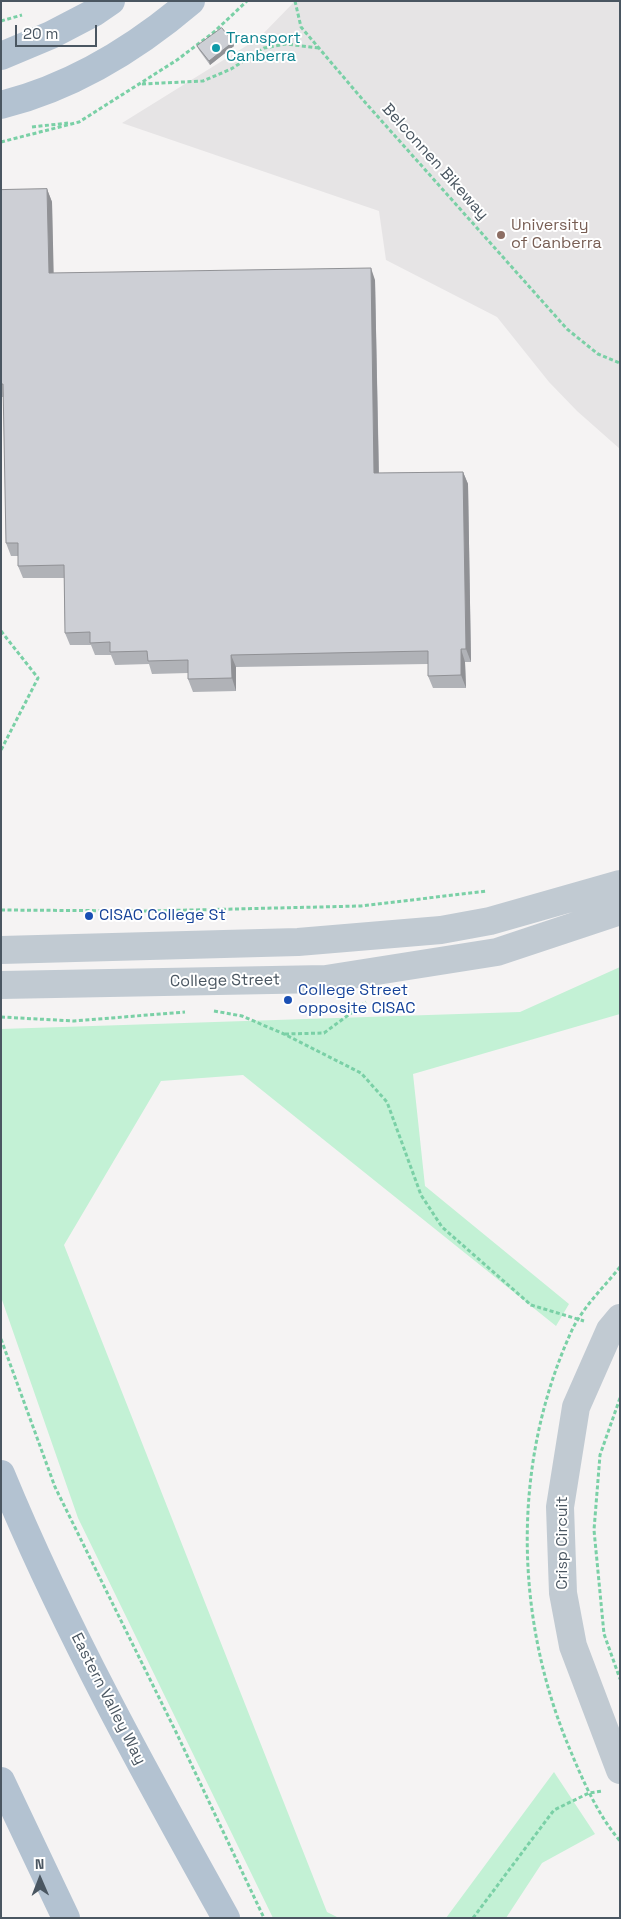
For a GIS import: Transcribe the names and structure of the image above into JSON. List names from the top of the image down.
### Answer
{
  "streets": {
    "main road": ["Eastern Valley Way"],
    "street": ["College Street", "Crisp Circuit"],
    "path": ["Belconnen Bikeway"]
  },
  "places": [
    "Transport Canberra",
    "University of Canberra",
    "CISAC College St",
    "College Street opposite CISAC"
  ],
  "scale_bar": "20 m",
  "north": "top"
}
